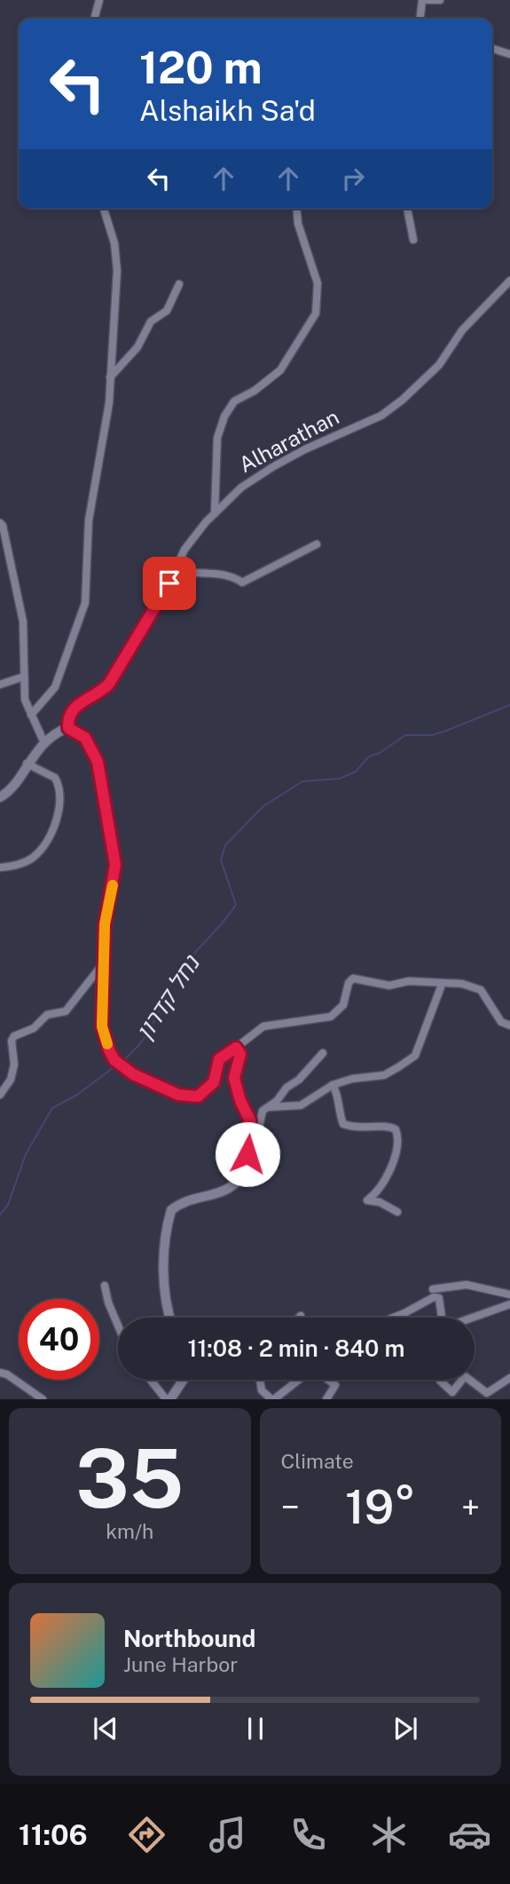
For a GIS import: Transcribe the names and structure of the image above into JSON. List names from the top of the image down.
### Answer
{
  "streets": {
    "street": ["Alharathan"]
  },
  "water": ["נחל קדרון"],
  "page": {
    "turn": ["120 m", "Alshaikh Sa'd"],
    "limit": "40",
    "trip": "11:08 · 2 min · 840 m",
    "tile": [
      ["35", "km/h"],
      "Climate"
    ],
    "heat": ["−", "19°", "+"],
    "song": ["Northbound", "June Harbor"],
    "tabs": "11:06"
  }
}
